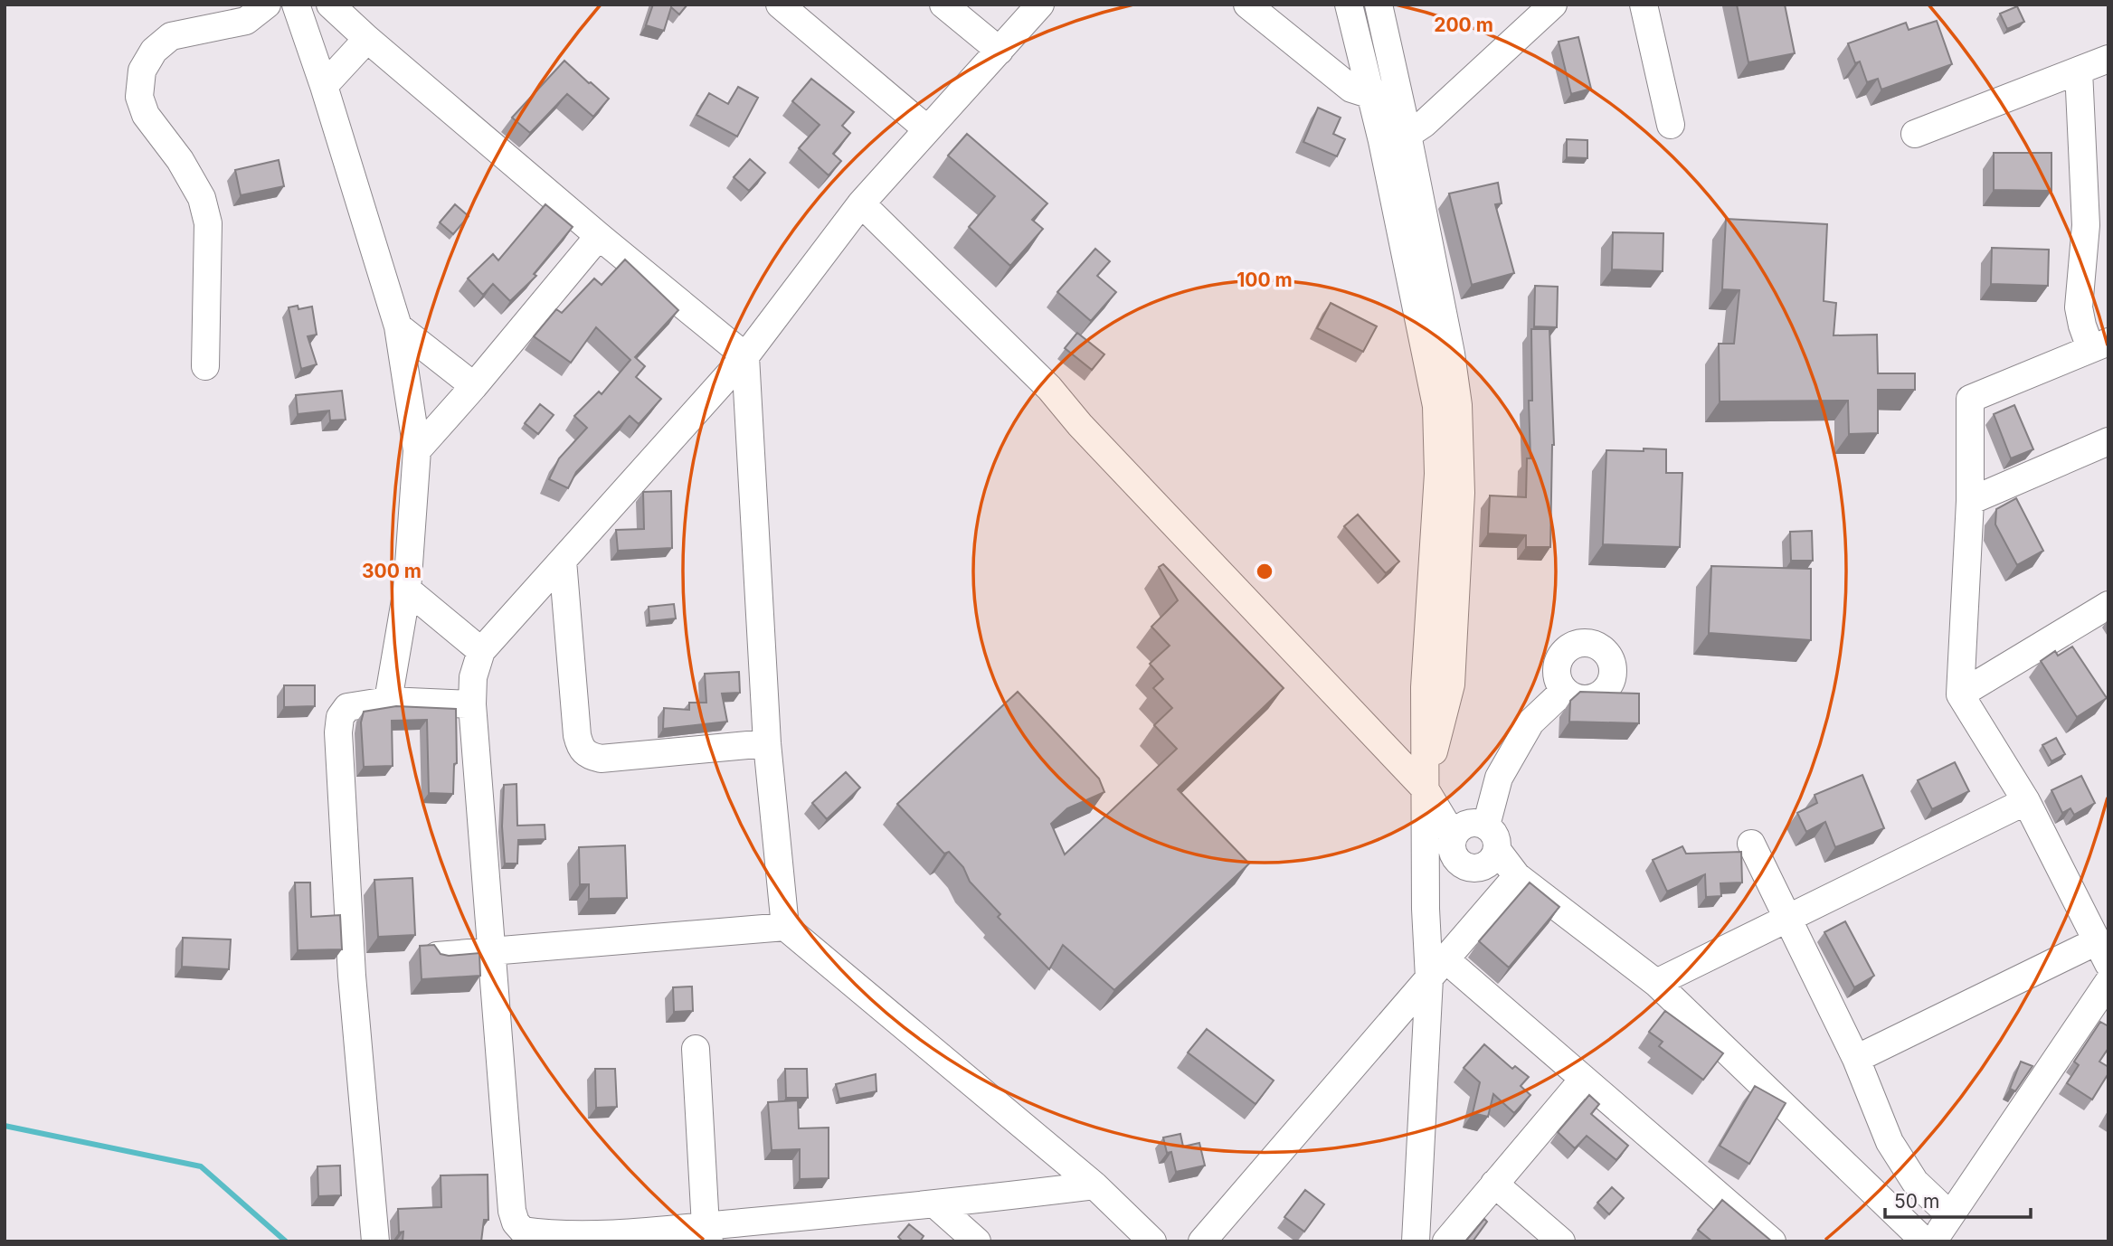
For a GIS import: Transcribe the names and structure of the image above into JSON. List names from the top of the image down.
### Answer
{
  "scale_bar": "50 m",
  "rings": ["200 m", "100 m", "300 m"]
}
